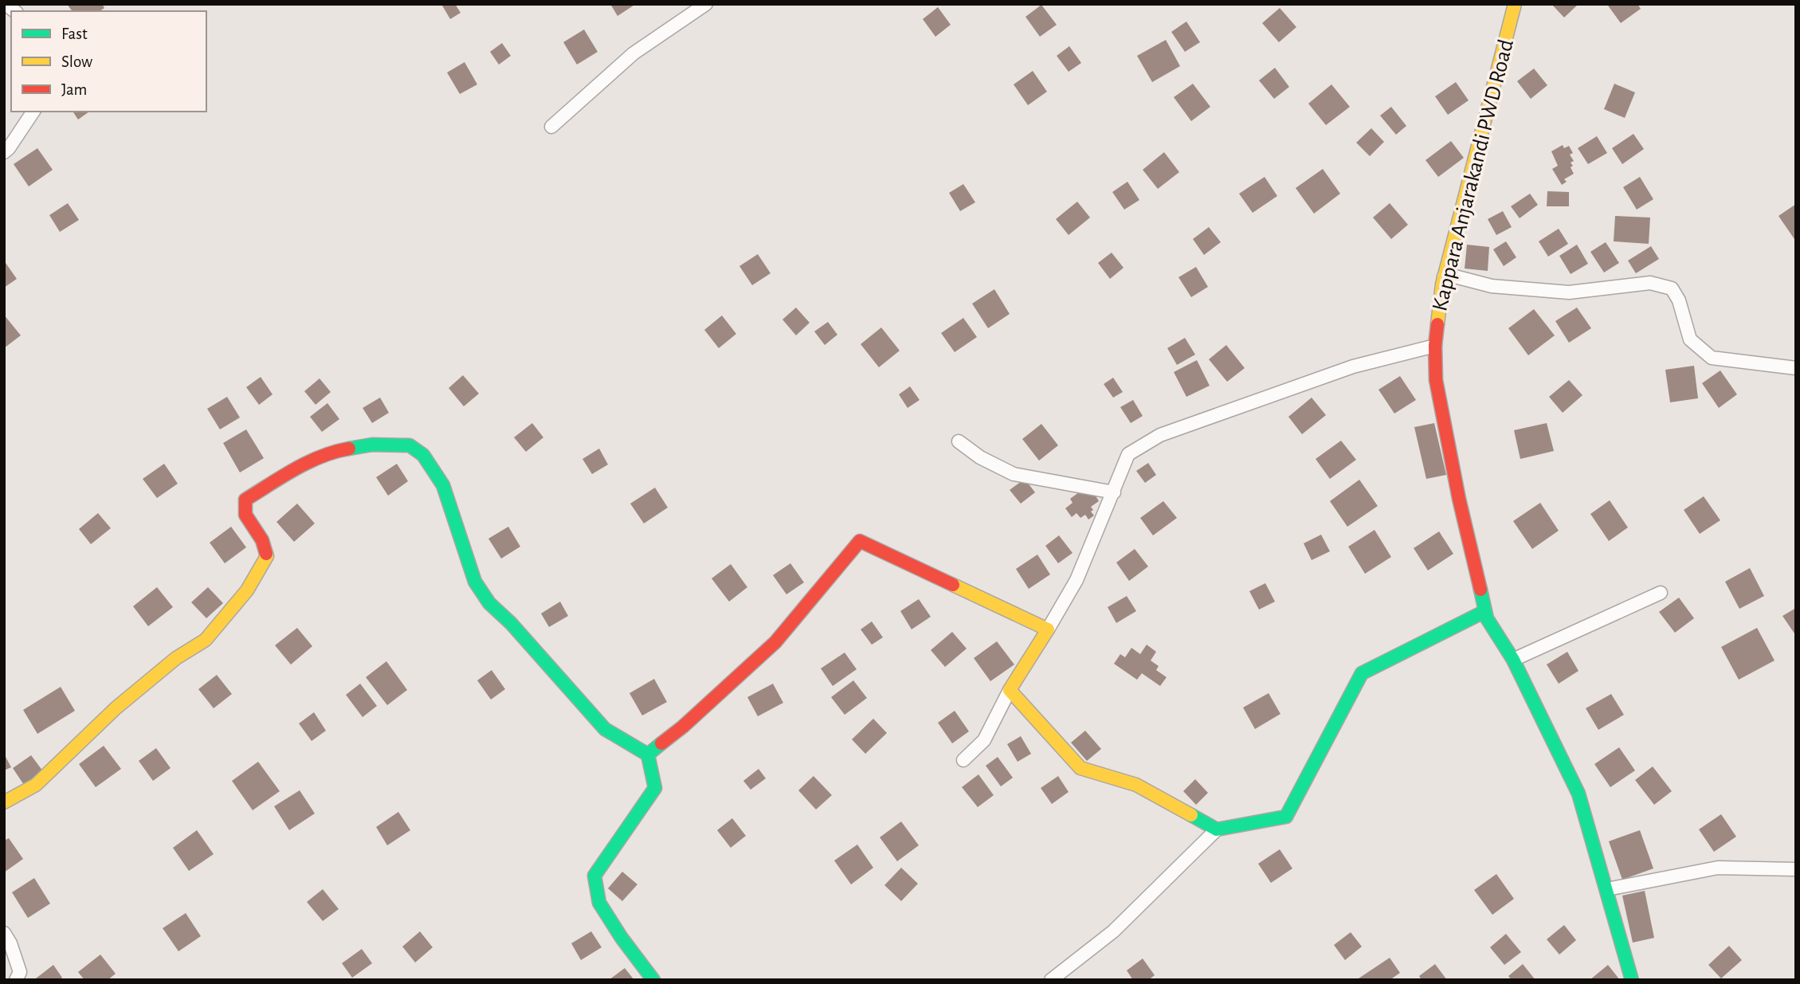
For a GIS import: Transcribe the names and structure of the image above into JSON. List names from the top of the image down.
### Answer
{
  "streets": {
    "street": ["Kappara Anjarakandi PWD Road"]
  },
  "legend": ["Fast", "Slow", "Jam"]
}
